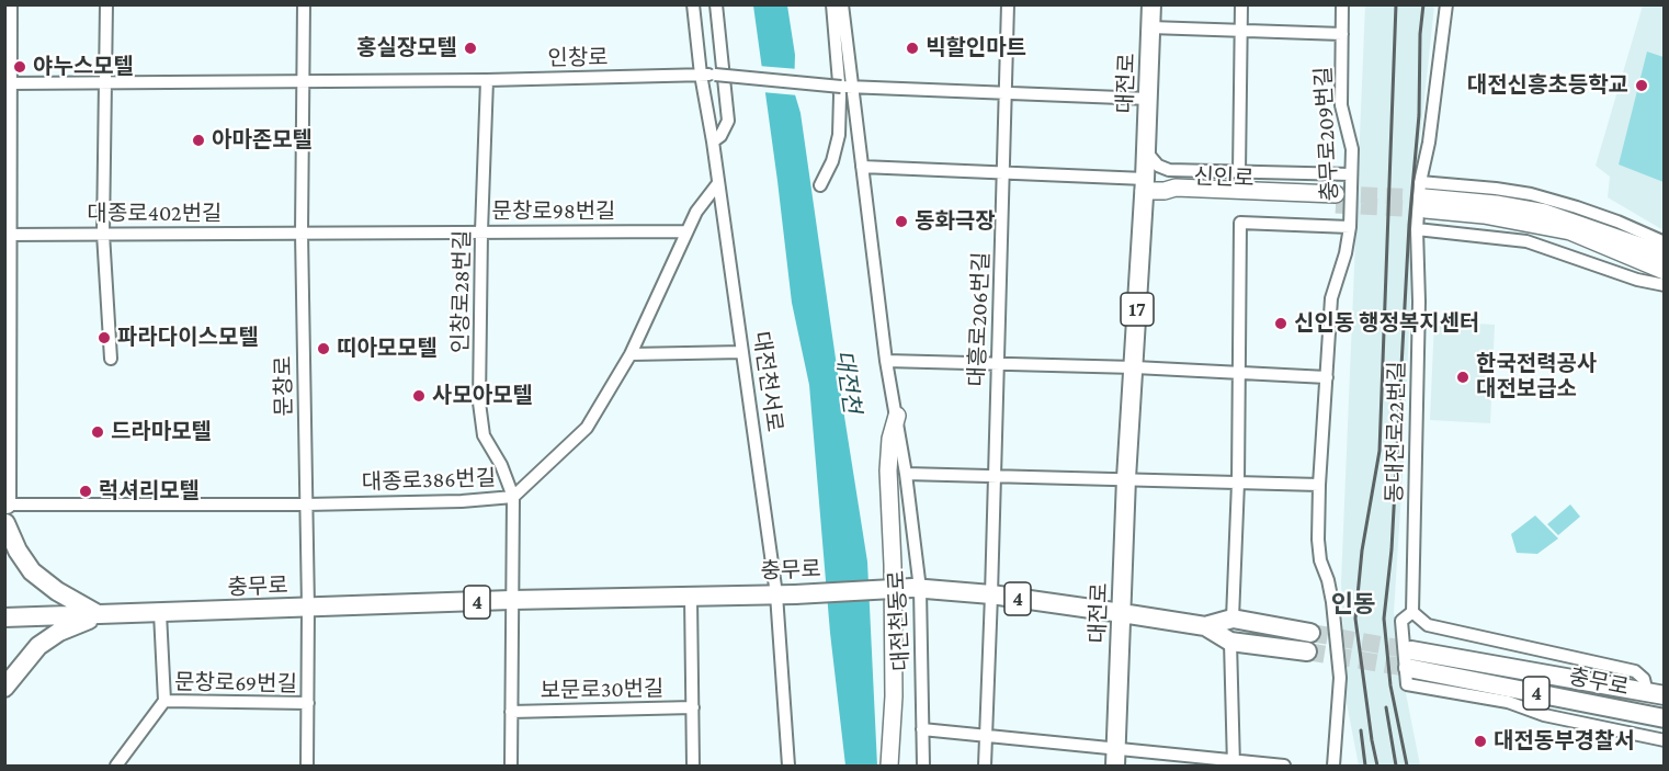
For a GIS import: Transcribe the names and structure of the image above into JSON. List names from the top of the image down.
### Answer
{
  "streets": {
    "main road": [
      "대전로",
      "17",
      "충무로",
      "4"
    ],
    "street": [
      "인창로",
      "충무로209번길",
      "신인로",
      "문창로98번길",
      "대종로402번길",
      "인창로28번길",
      "대흥로206번길",
      "대전천서로",
      "문창로",
      "동대전로22번길",
      "대종로386번길",
      "대전천동로",
      "문창로69번길",
      "보문로30번길"
    ]
  },
  "crossings": [
    ["인창로", "대전로"],
    ["인창로", "인창로28번길"],
    ["인창로", "대흥로206번길"],
    ["인창로", "대전천서로"],
    ["인창로", "문창로"],
    ["인창로", "대전천동로"],
    ["대전로", "충무로209번길"],
    ["대전로", "신인로"],
    ["대전로", "충무로"],
    ["문창로98번길", "대종로402번길"],
    ["문창로98번길", "인창로28번길"],
    ["문창로98번길", "문창로"],
    ["문창로98번길", "대종로386번길"],
    ["대종로402번길", "문창로"],
    ["인창로28번길", "대종로386번길"],
    ["대흥로206번길", "충무로"],
    ["대전천서로", "대종로386번길"],
    ["대전천서로", "충무로"],
    ["문창로", "대종로386번길"],
    ["문창로", "충무로"],
    ["문창로", "문창로69번길"],
    ["충무로", "대전천동로"],
    ["충무로", "보문로30번길"]
  ],
  "districts": ["인동"],
  "water": ["대전천"],
  "places": [
    "홍실장모텔",
    "빅할인마트",
    "야누스모텔",
    "대전신흥초등학교",
    "아마존모텔",
    "동화극장",
    "신인동 행정복지센터",
    "파라다이스모텔",
    "띠아모모텔",
    "한국전력공사 대전보급소",
    "사모아모텔",
    "드라마모텔",
    "럭셔리모텔",
    "대전동부경찰서"
  ]
}
